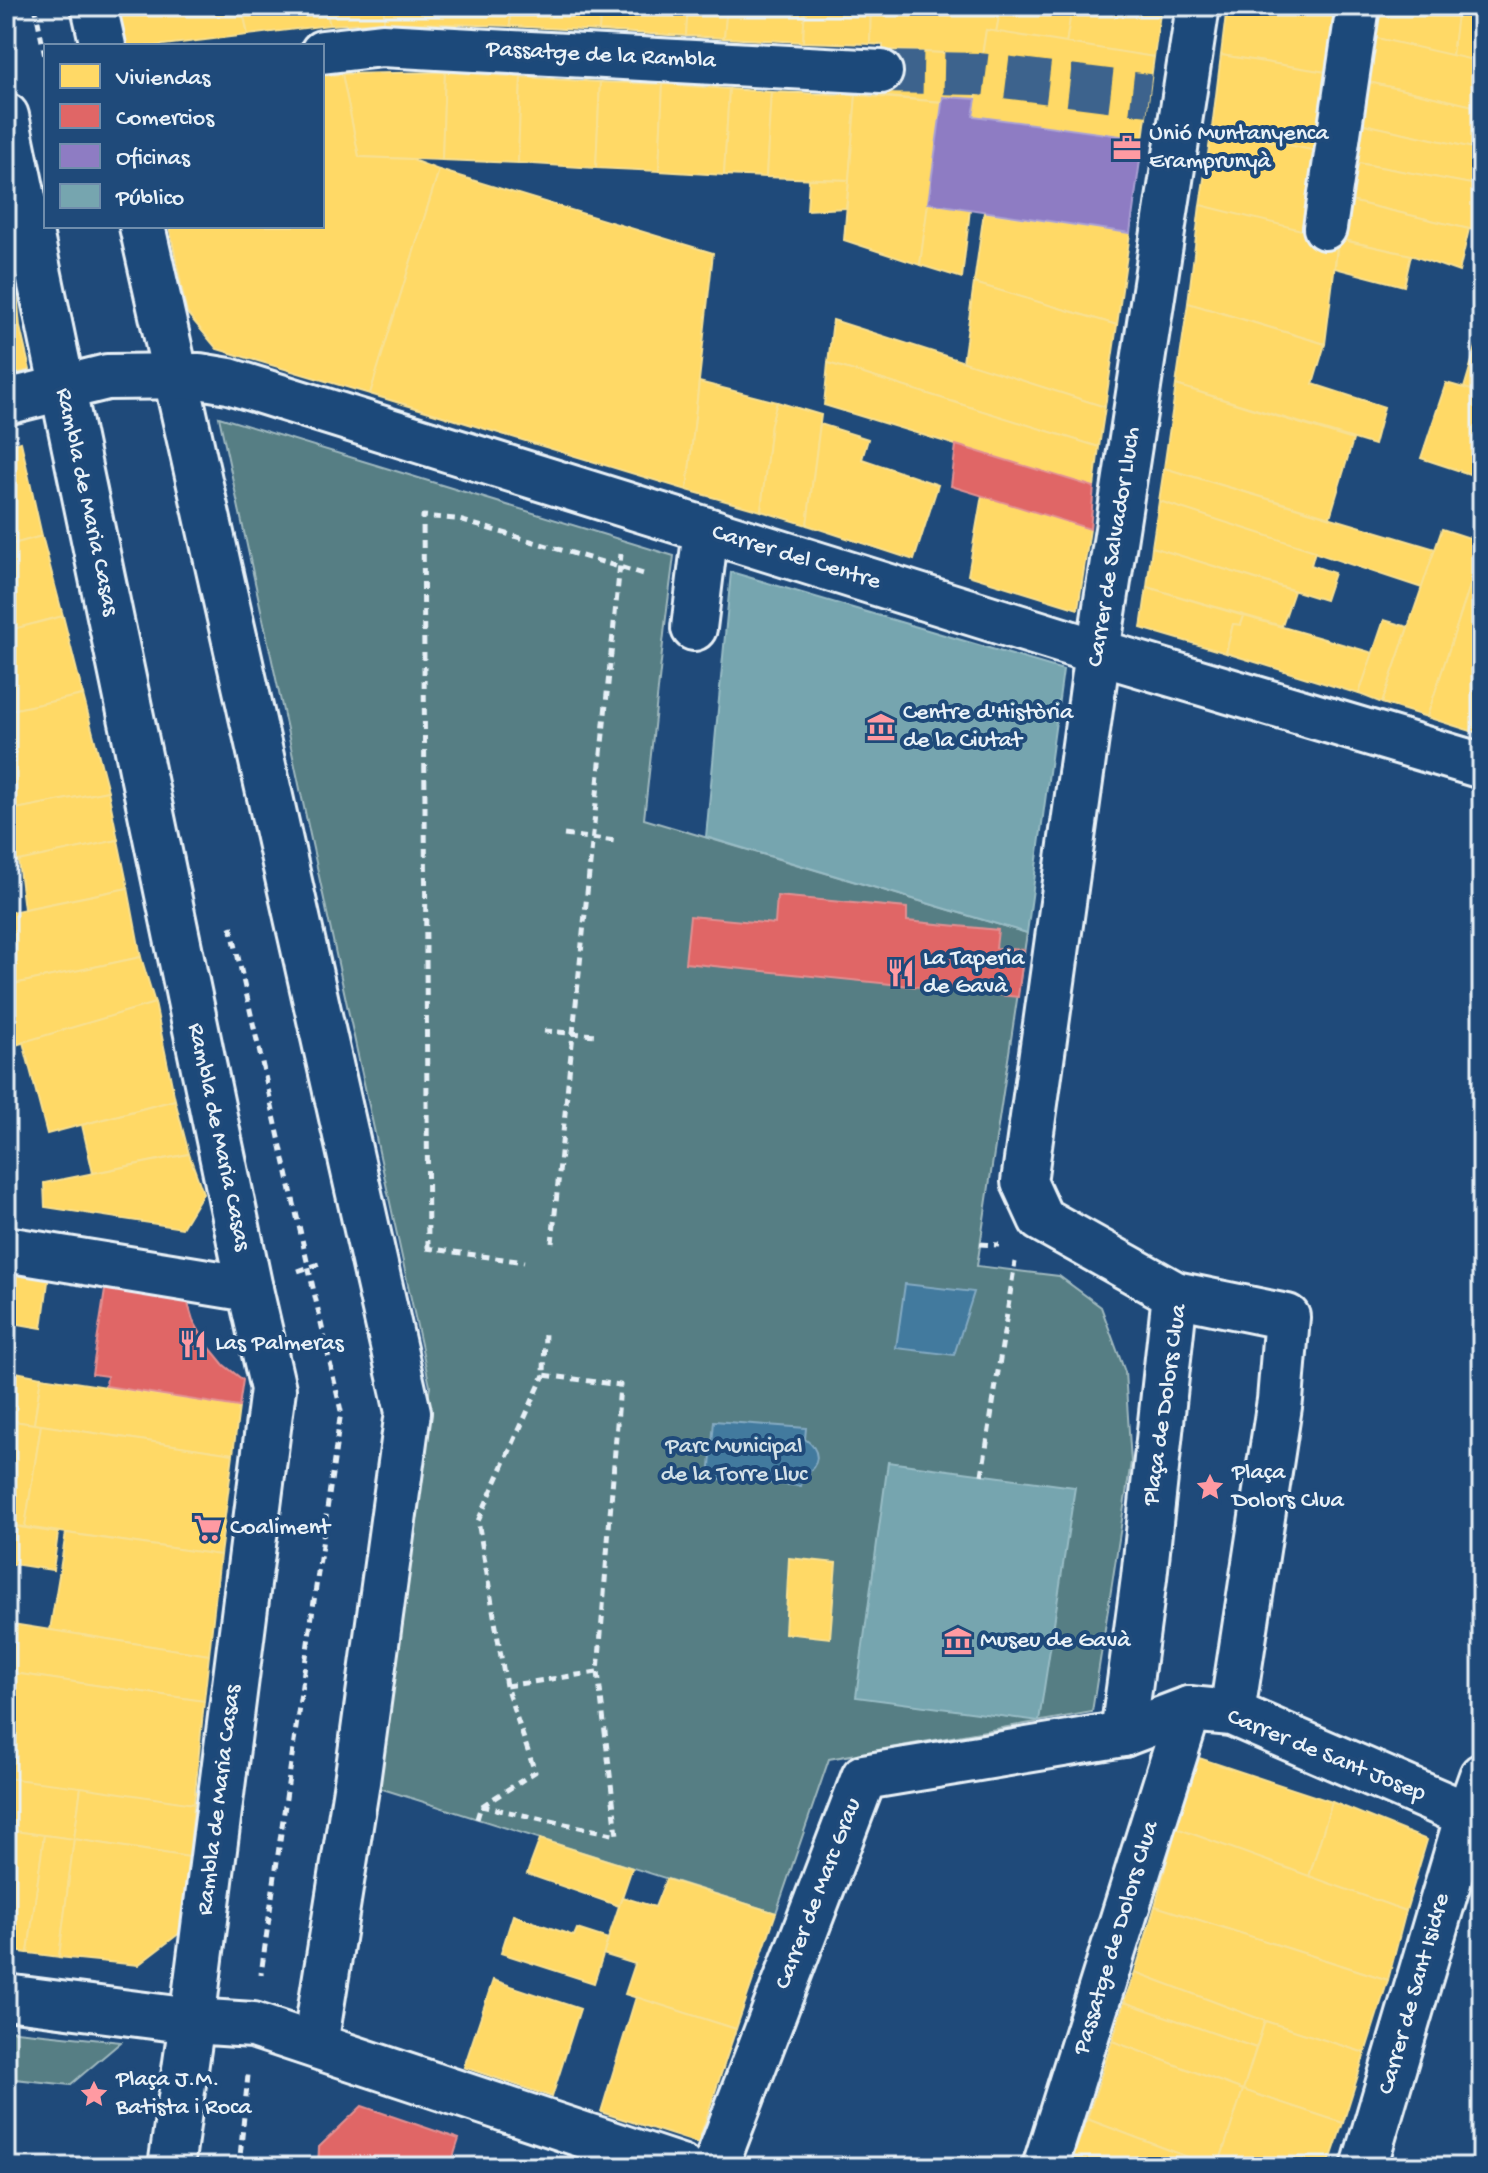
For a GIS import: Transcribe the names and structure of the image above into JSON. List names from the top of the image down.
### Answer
{
  "streets": {
    "street": [
      "Passatge de la Rambla",
      "Rambla de Maria Casas",
      "Carrer de Salvador Lluch",
      "Carrer del Centre",
      "Plaça de Dolors Clua",
      "Carrer de Sant Josep",
      "Carrer de Marc Grau",
      "Passatge de Dolors Clua",
      "Carrer de Sant Isidre"
    ]
  },
  "crossings": [
    ["Rambla de Maria Casas", "Carrer del Centre"],
    ["Carrer de Salvador Lluch", "Carrer del Centre"],
    ["Carrer de Salvador Lluch", "Plaça de Dolors Clua"],
    ["Plaça de Dolors Clua", "Carrer de Sant Josep"],
    ["Plaça de Dolors Clua", "Carrer de Marc Grau"],
    ["Carrer de Sant Josep", "Carrer de Marc Grau"],
    ["Carrer de Sant Josep", "Passatge de Dolors Clua"],
    ["Carrer de Sant Josep", "Carrer de Sant Isidre"]
  ],
  "parks": ["Parc Municipal de la Torre Lluc"],
  "places": {
    "office": ["Unió Muntanyenca Eramprunyà"],
    "museum": ["Centre d'Història de la Ciutat", "Museu de Gavà"],
    "restaurant": ["La Taperia de Gavà", "Las Palmeras"],
    "place": ["Plaça Dolors Clua", "Plaça J.M. Batista i Roca"],
    "supermarket": ["Coaliment"]
  },
  "legend": [
    "Viviendas",
    "Comercios",
    "Oficinas",
    "Público"
  ]
}
